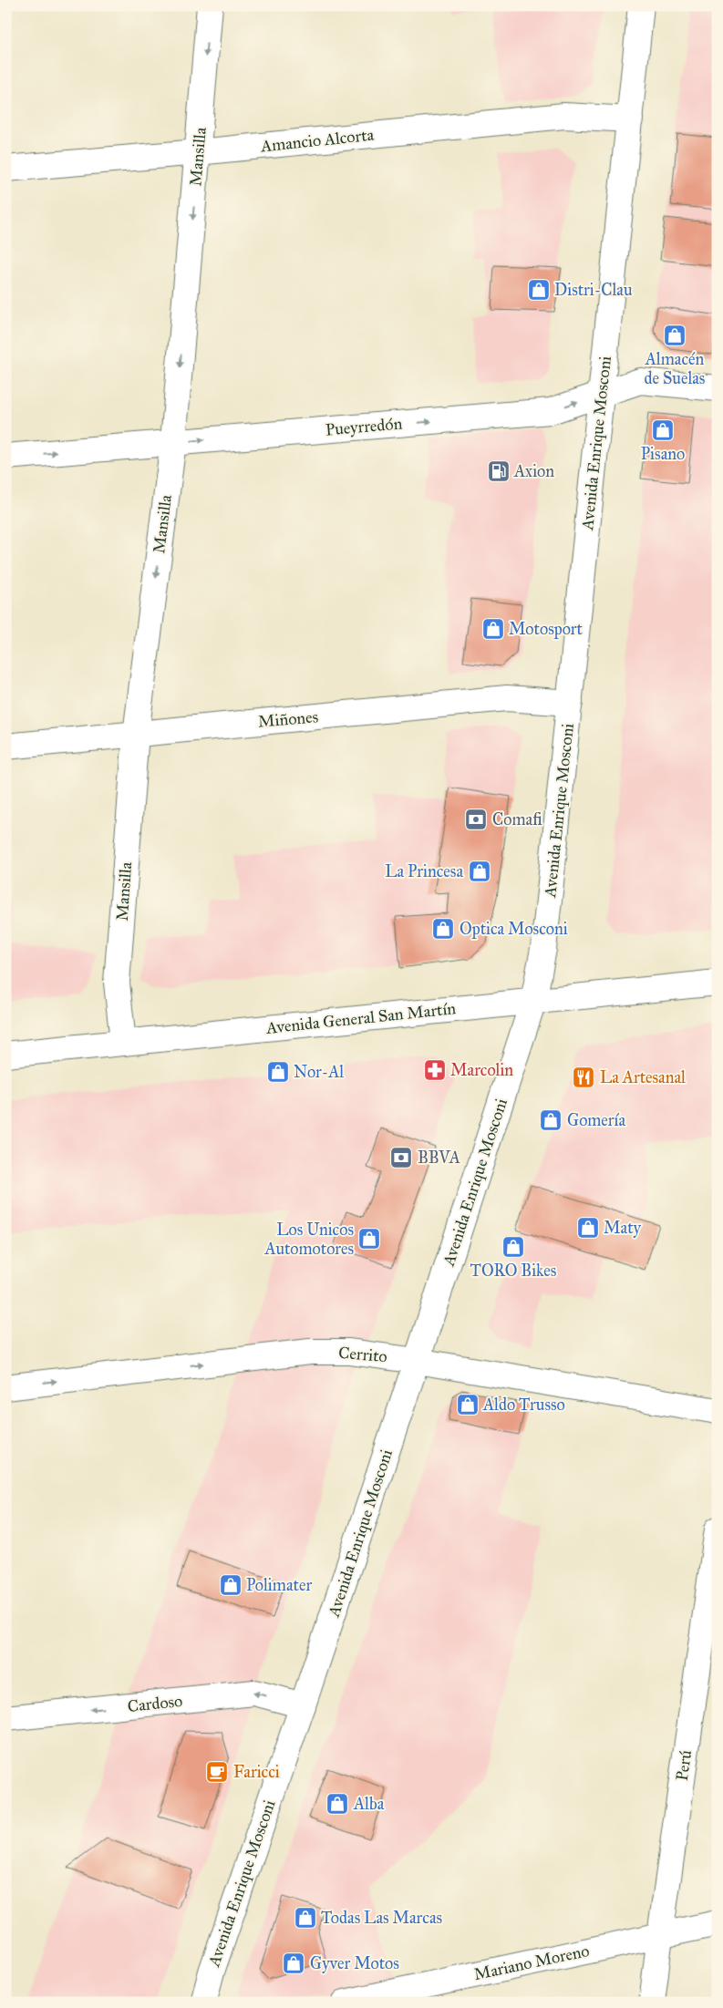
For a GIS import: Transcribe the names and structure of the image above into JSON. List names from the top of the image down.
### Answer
{
  "streets": {
    "street": [
      "Amancio Alcorta",
      "Mansilla",
      "Pueyrredón",
      "Avenida Enrique Mosconi",
      "Miñones",
      "Avenida General San Martín",
      "Cerrito",
      "Cardoso",
      "Perú",
      "Mariano Moreno"
    ]
  },
  "crossings": [
    ["Amancio Alcorta", "Mansilla"],
    ["Amancio Alcorta", "Avenida Enrique Mosconi"],
    ["Mansilla", "Pueyrredón"],
    ["Mansilla", "Miñones"],
    ["Mansilla", "Avenida General San Martín"],
    ["Pueyrredón", "Avenida Enrique Mosconi"],
    ["Avenida Enrique Mosconi", "Miñones"],
    ["Avenida Enrique Mosconi", "Avenida General San Martín"],
    ["Avenida Enrique Mosconi", "Cerrito"],
    ["Avenida Enrique Mosconi", "Cardoso"],
    ["Perú", "Mariano Moreno"]
  ],
  "one_way": [
    "Mansilla",
    "Pueyrredón",
    "Cerrito",
    "Cardoso"
  ],
  "places": {
    "shop": [
      "Distri-Clau",
      "Almacén de Suelas",
      "Pisano",
      "Motosport",
      "La Princesa",
      "Optica Mosconi",
      "Nor-Al",
      "Gomería",
      "Maty",
      "Los Unicos Automotores",
      "TORO Bikes",
      "Aldo Trusso",
      "Polimater",
      "Alba",
      "Todas Las Marcas",
      "Gyver Motos"
    ],
    "fuel station": ["Axion"],
    "bank": ["Comafi", "BBVA"],
    "pharmacy": ["Marcolin"],
    "restaurant": ["La Artesanal"],
    "cafe": ["Faricci"]
  }
}
